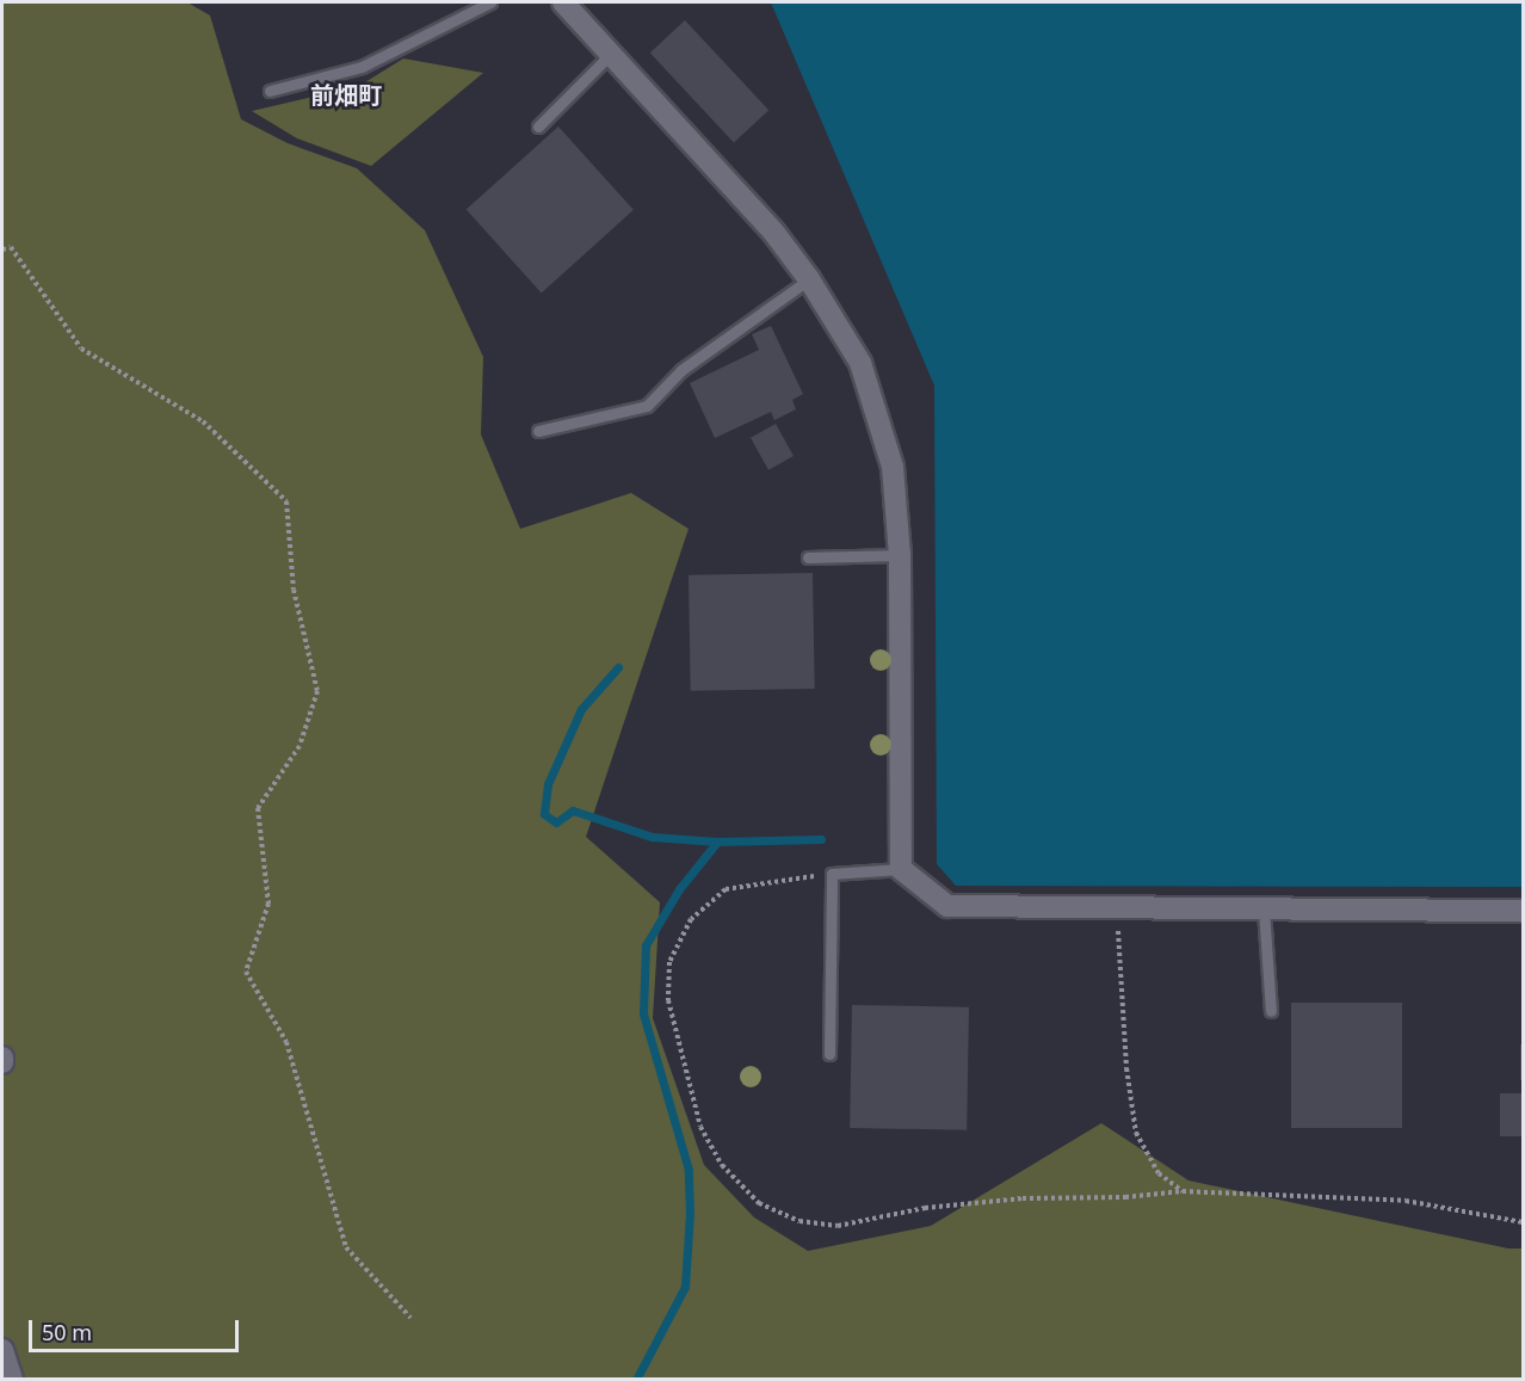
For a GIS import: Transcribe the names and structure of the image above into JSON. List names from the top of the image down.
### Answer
{
  "districts": ["前畑町"],
  "scale_bar": "50 m"
}
